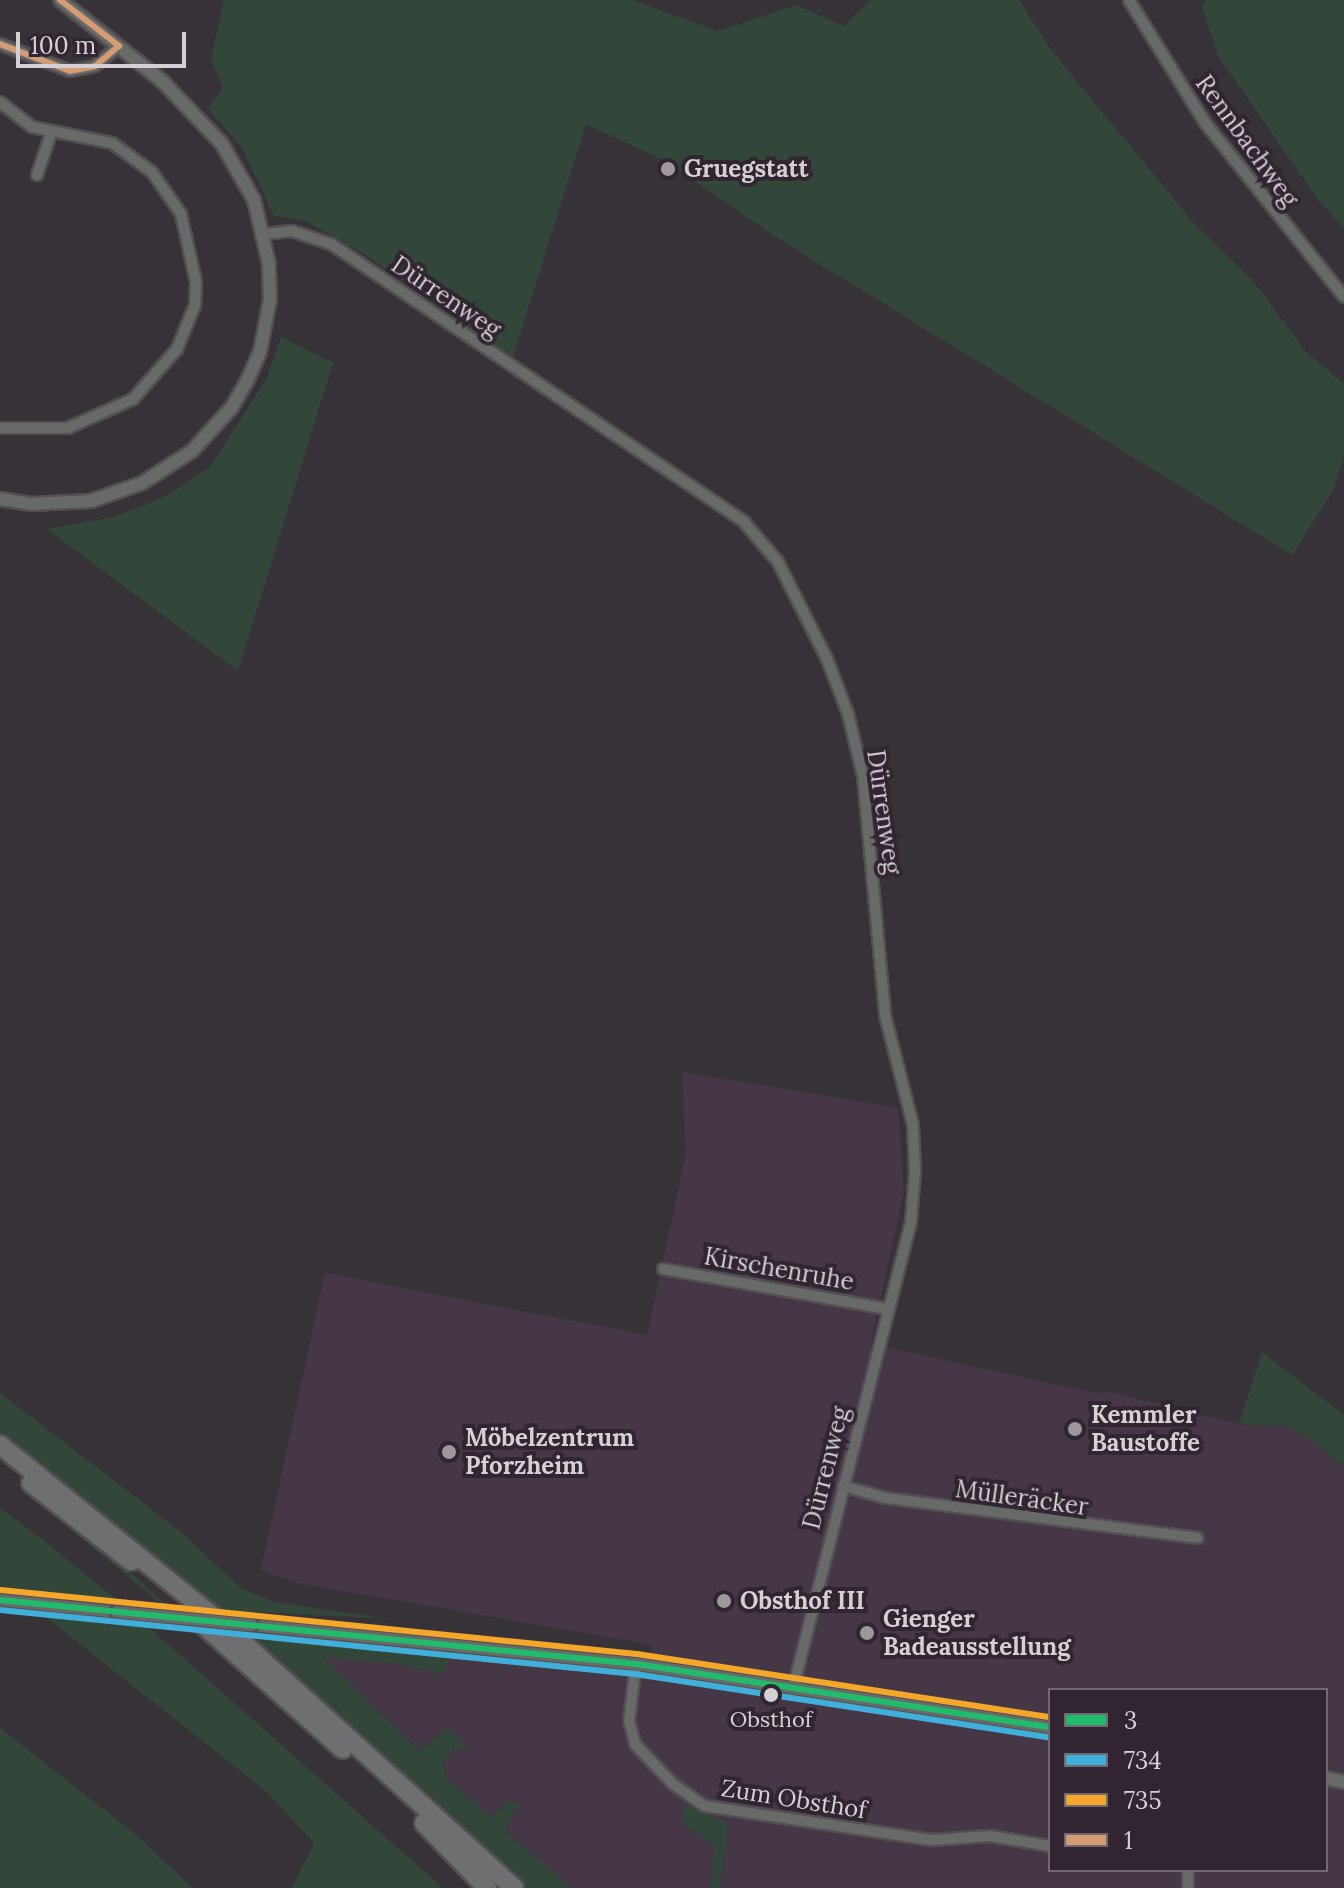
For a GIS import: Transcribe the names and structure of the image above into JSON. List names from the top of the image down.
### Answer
{
  "streets": {
    "street": [
      "Rennbachweg",
      "Dürrenweg",
      "Kirschenruhe",
      "Mülleräcker",
      "Zum Obsthof"
    ]
  },
  "crossings": [
    ["Dürrenweg", "Kirschenruhe"],
    ["Dürrenweg", "Mülleräcker"]
  ],
  "places": [
    "Gruegstatt",
    "Kemmler Baustoffe",
    "Möbelzentrum Pforzheim",
    "Obsthof III",
    "Gienger Badeausstellung",
    "Obsthof"
  ],
  "lines": [
    "transit line 1",
    "transit line 735",
    "transit line 3",
    "transit line 734"
  ],
  "legend": [
    "3",
    "734",
    "735",
    "1"
  ],
  "scale_bar": "100 m"
}
